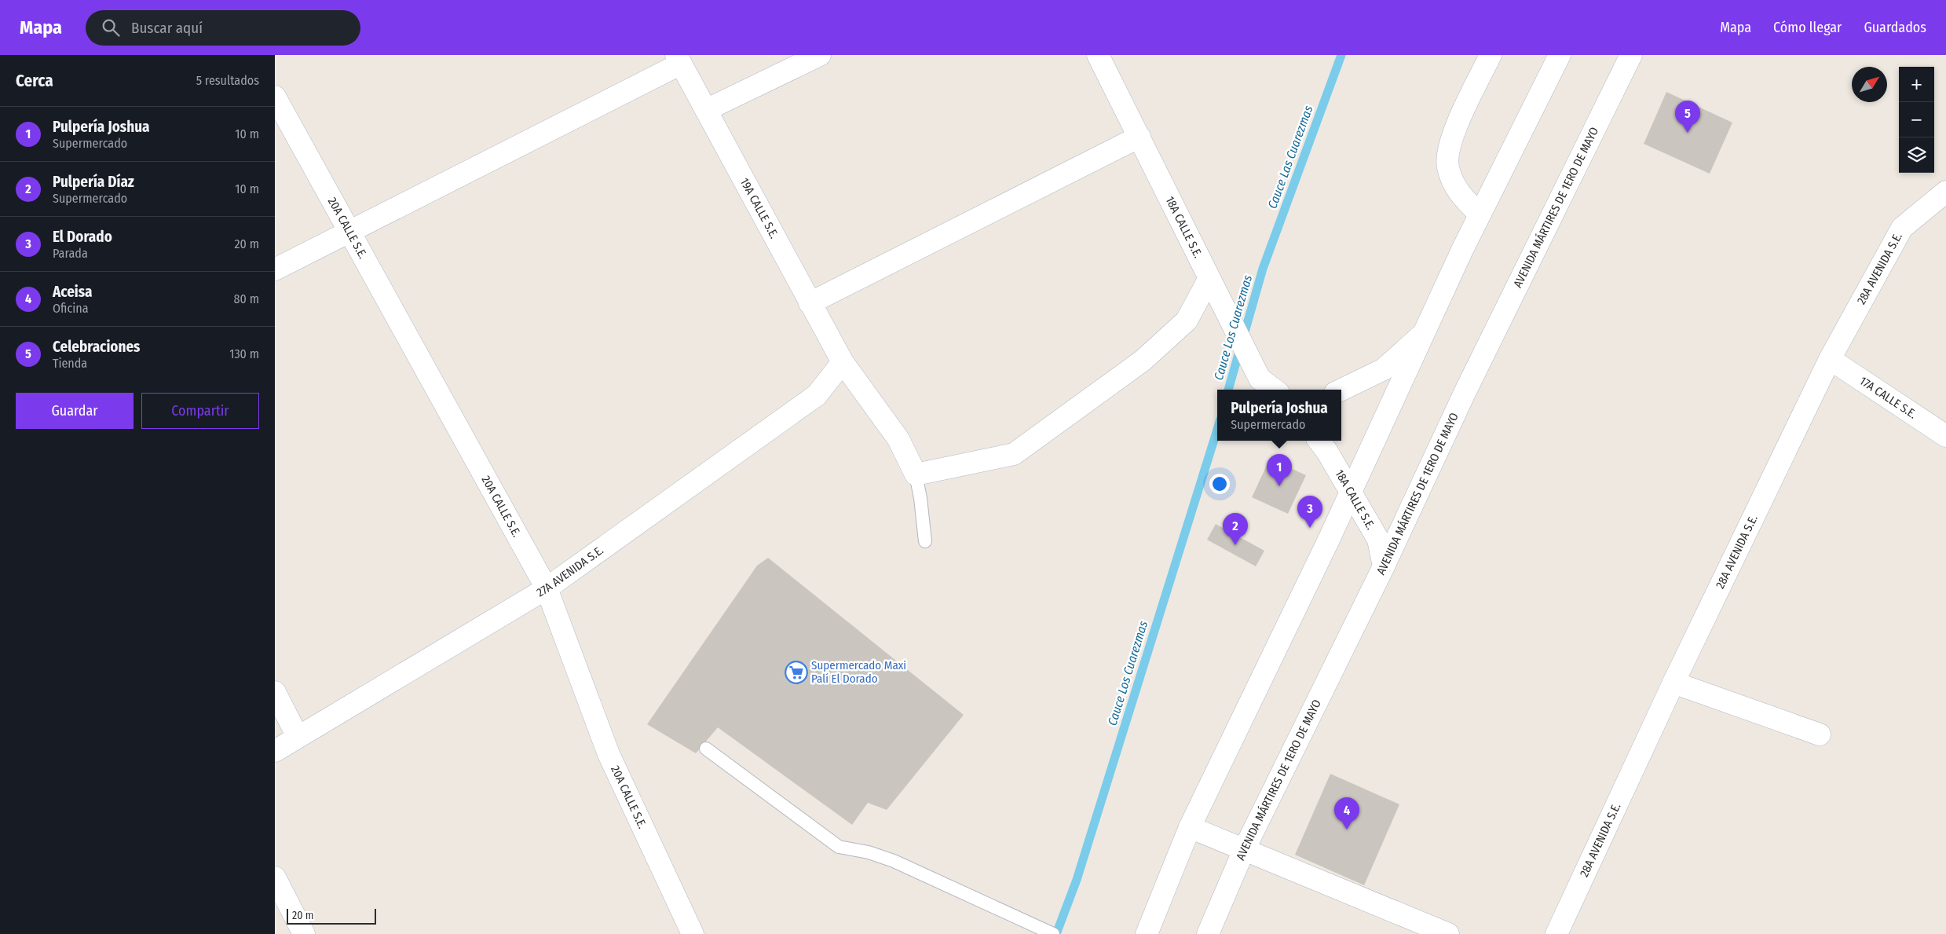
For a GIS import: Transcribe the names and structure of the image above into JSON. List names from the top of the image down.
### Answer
{
  "streets": {
    "street": [
      "AVENIDA MÁRTIRES DE 1ERO DE MAYO",
      "19A CALLE S.E.",
      "18A CALLE S.E.",
      "20A CALLE S.E.",
      "28A AVENIDA S.E.",
      "17A CALLE S.E.",
      "27A AVENIDA S.E."
    ]
  },
  "crossings": [
    ["AVENIDA MÁRTIRES DE 1ERO DE MAYO", "18A CALLE S.E."],
    ["19A CALLE S.E.", "27A AVENIDA S.E."],
    ["20A CALLE S.E.", "27A AVENIDA S.E."],
    ["28A AVENIDA S.E.", "17A CALLE S.E."]
  ],
  "water": ["Cauce Las Cuarezmas", "Cauce Los Cuarezmas"],
  "places": {
    "supermarket": ["Supermercado Maxi Palí El Dorado"]
  },
  "scale_bar": "20 m",
  "north": "top right",
  "page": {
    "header": "Mapa",
    "search": "Buscar aquí",
    "nav": ["Mapa", "Cómo llegar", "Guardados"],
    "heading": ["Cerca", "5 resultados"],
    "map_buttons": ["+", "−"],
    "pins": [
      "5",
      "1",
      "3",
      "2",
      "4"
    ],
    "list": [
      {
        "mark": "1",
        "name": "Pulpería Joshua",
        "note": "Supermercado",
        "value": "10 m"
      },
      {
        "mark": "2",
        "name": "Pulpería Díaz",
        "note": "Supermercado",
        "value": "10 m"
      },
      {
        "mark": "3",
        "name": "El Dorado",
        "note": "Parada",
        "value": "20 m"
      },
      {
        "mark": "4",
        "name": "Aceisa",
        "note": "Oficina",
        "value": "80 m"
      },
      {
        "mark": "5",
        "name": "Celebraciones",
        "note": "Tienda",
        "value": "130 m"
      }
    ],
    "buttons": ["Guardar", "Compartir"],
    "popup": ["Pulpería Joshua", "Supermercado"],
    "scale": "20 m"
  }
}
